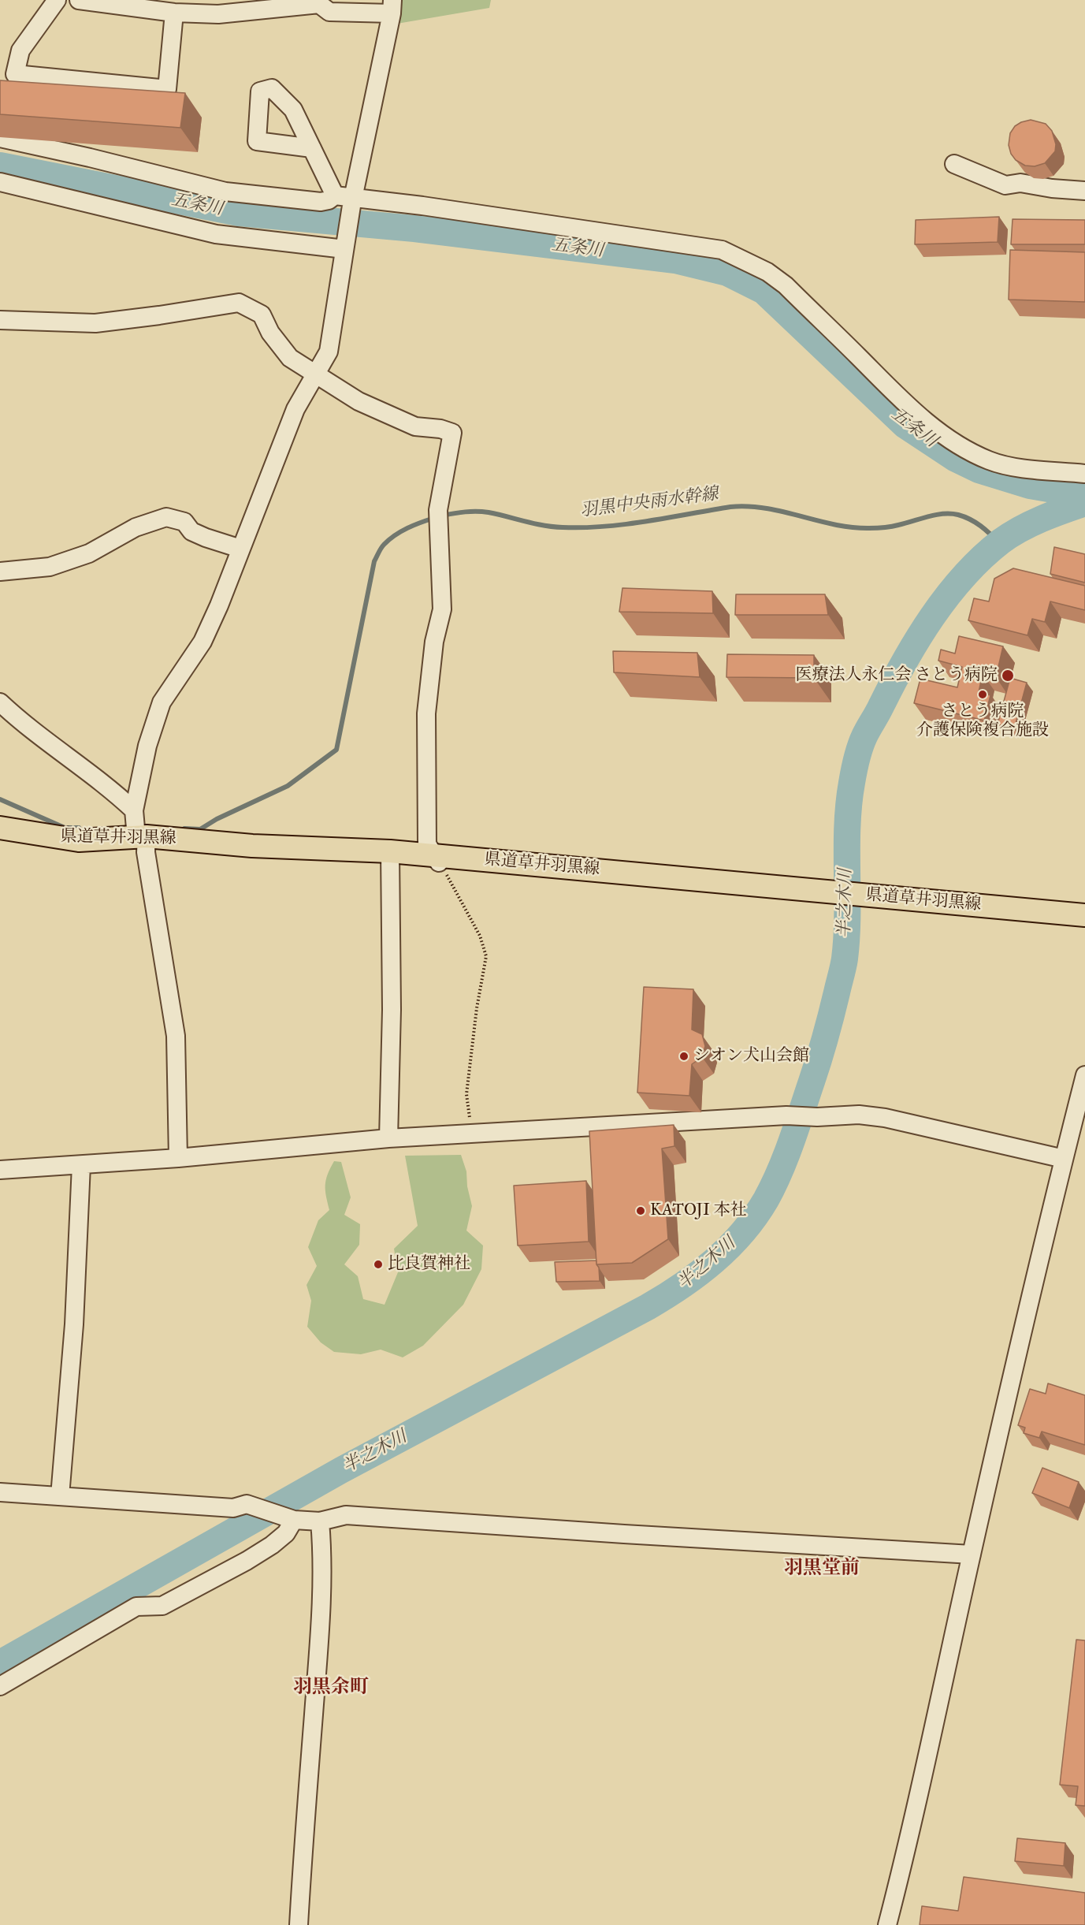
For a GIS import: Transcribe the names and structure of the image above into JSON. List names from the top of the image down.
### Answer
{
  "streets": {
    "main road": ["県道草井羽黒線"]
  },
  "districts": ["羽黒堂前", "羽黒余町"],
  "water": ["五条川", "羽黒中央雨水幹線", "半之木川"],
  "places": [
    "医療法人永仁会 さとう病院",
    "さとう病院 介護保険複合施設",
    "シオン犬山会館",
    "KATOJI 本社",
    "比良賀神社"
  ]
}
